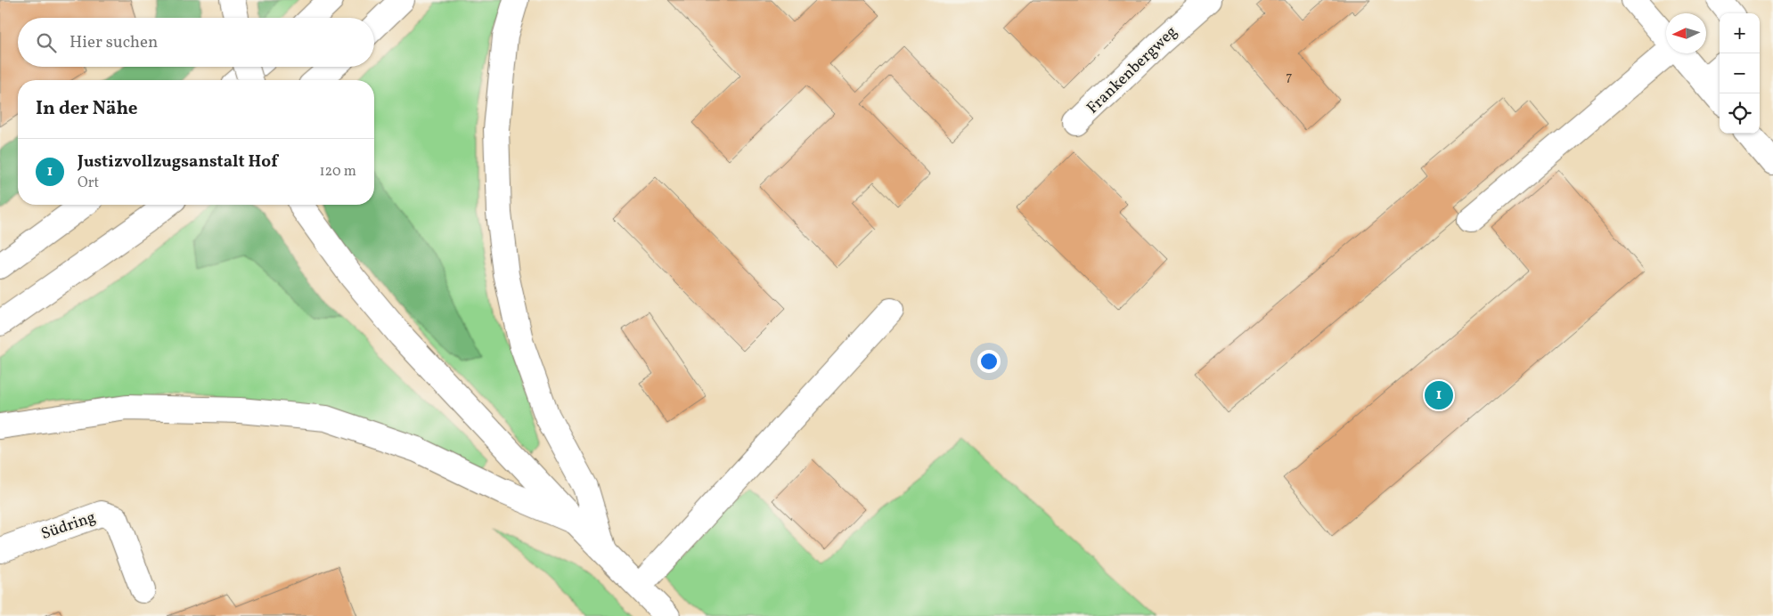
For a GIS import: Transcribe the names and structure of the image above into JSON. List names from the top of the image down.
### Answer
{
  "streets": {
    "main road": ["Frankenbergweg", "Südring"]
  },
  "house_numbers": ["7"],
  "north": "left",
  "page": {
    "map_buttons": ["+", "−"],
    "search": "Hier suchen",
    "heading": "In der Nähe",
    "list": [
      {
        "mark": "1",
        "name": "Justizvollzugsanstalt Hof",
        "note": "Ort",
        "value": "120 m"
      }
    ],
    "pins": "1"
  }
}
